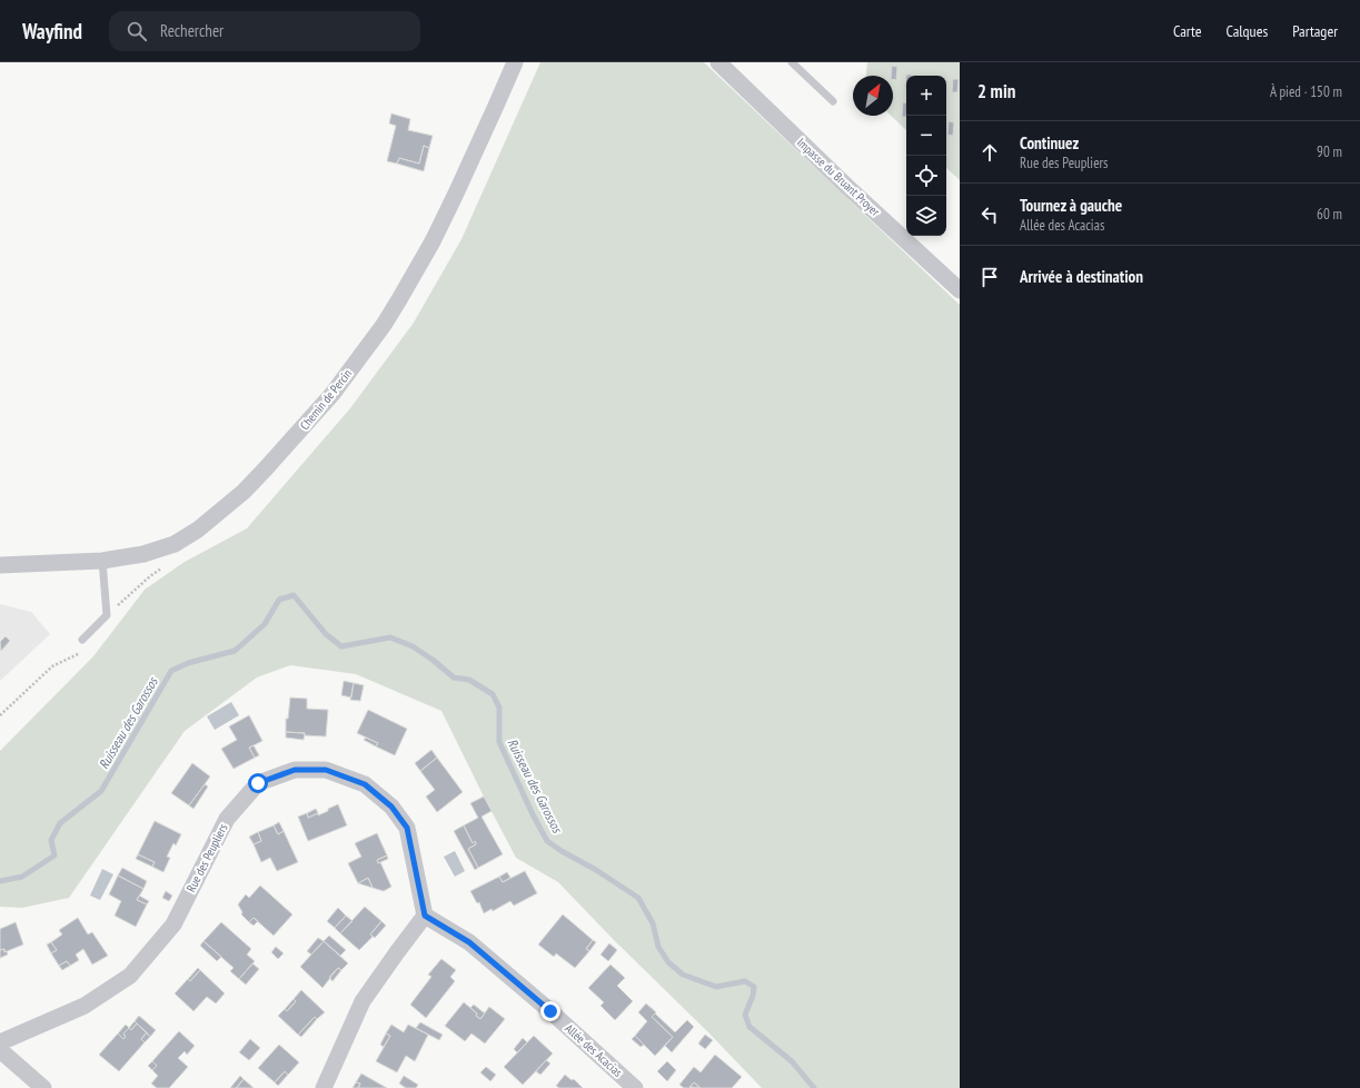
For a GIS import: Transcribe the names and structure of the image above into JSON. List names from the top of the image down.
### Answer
{
  "streets": {
    "street": [
      "Impasse du Bruant Proyer",
      "Chemin de Percin",
      "Rue des Peupliers",
      "Allée des Acacias"
    ]
  },
  "crossings": [
    ["Rue des Peupliers", "Allée des Acacias"]
  ],
  "water": ["Ruisseau des Garossos"],
  "north": "top right",
  "page": {
    "header": "Wayfind",
    "search": "Rechercher",
    "nav": ["Carte", "Calques", "Partager"],
    "heading": ["2 min", "À pied · 150 m"],
    "map_buttons": ["+", "−"],
    "list": [
      ["Continuez", "Rue des Peupliers", "90 m"],
      ["Tournez à gauche", "Allée des Acacias", "60 m"],
      "Arrivée à destination"
    ]
  }
}
